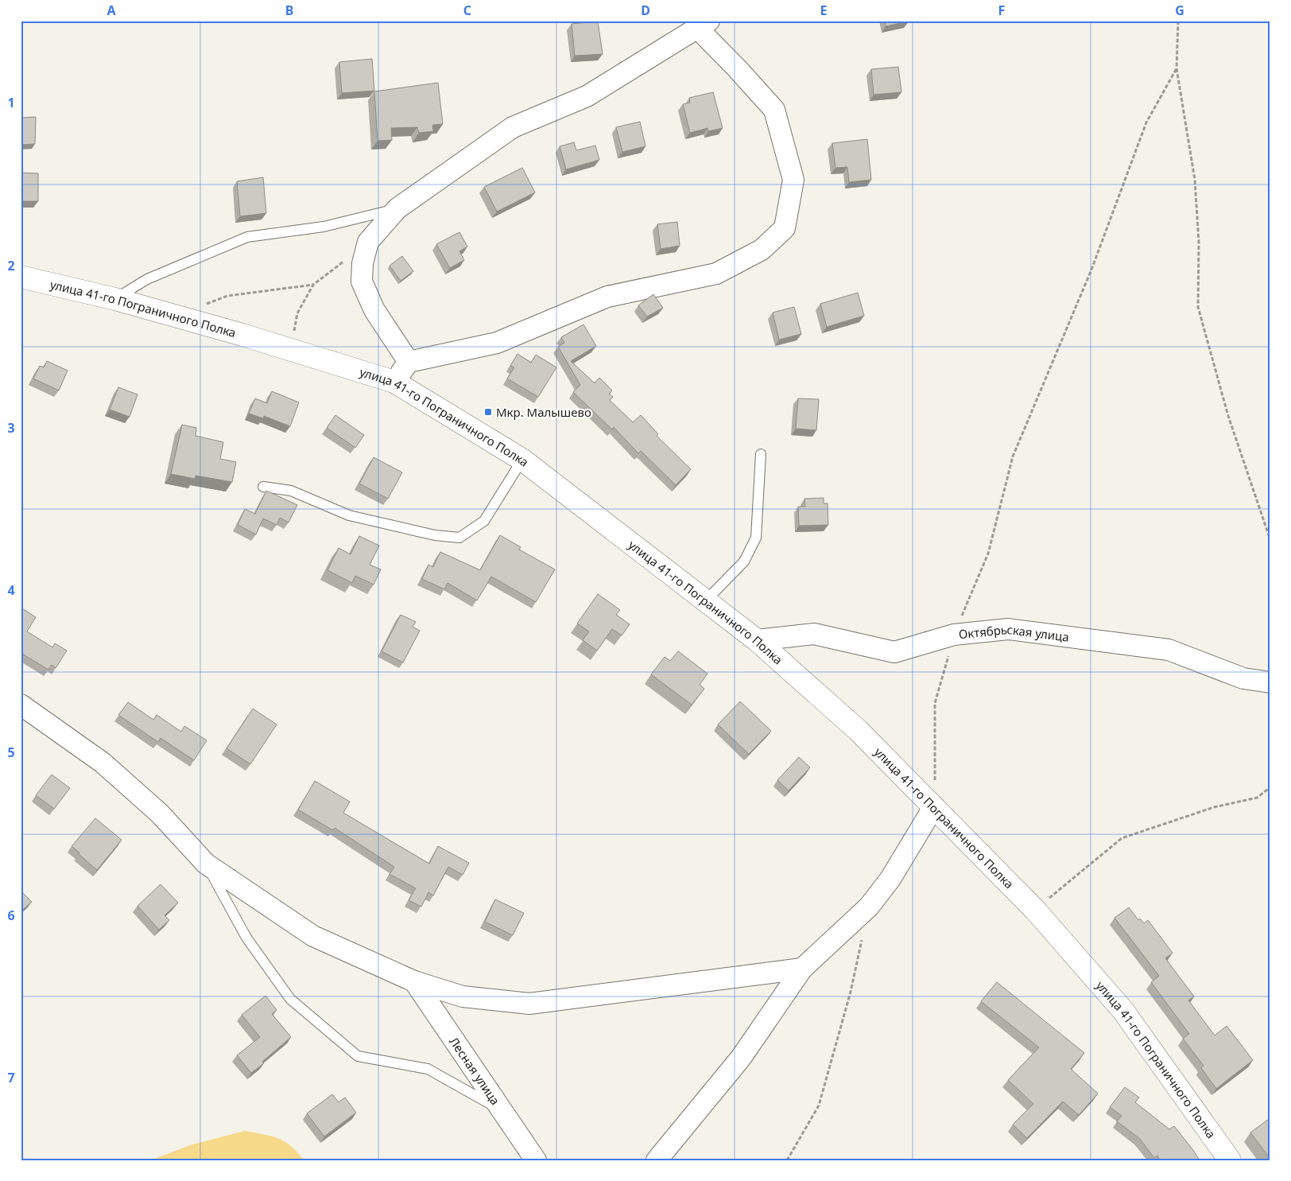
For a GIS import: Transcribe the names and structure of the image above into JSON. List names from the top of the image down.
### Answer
{
  "streets": {
    "street": ["улица 41-го Пограничного Полка", "Октябрьская улица", "Лесная улица"]
  },
  "crossings": [
    ["улица 41-го Пограничного Полка", "Октябрьская улица"]
  ],
  "places": {
    "transit": ["Мкр. Малышево"]
  },
  "grid": {
    "columns": [
      "A",
      "B",
      "C",
      "D",
      "E",
      "F",
      "G"
    ],
    "rows": [
      "1",
      "2",
      "3",
      "4",
      "5",
      "6",
      "7"
    ]
  }
}
